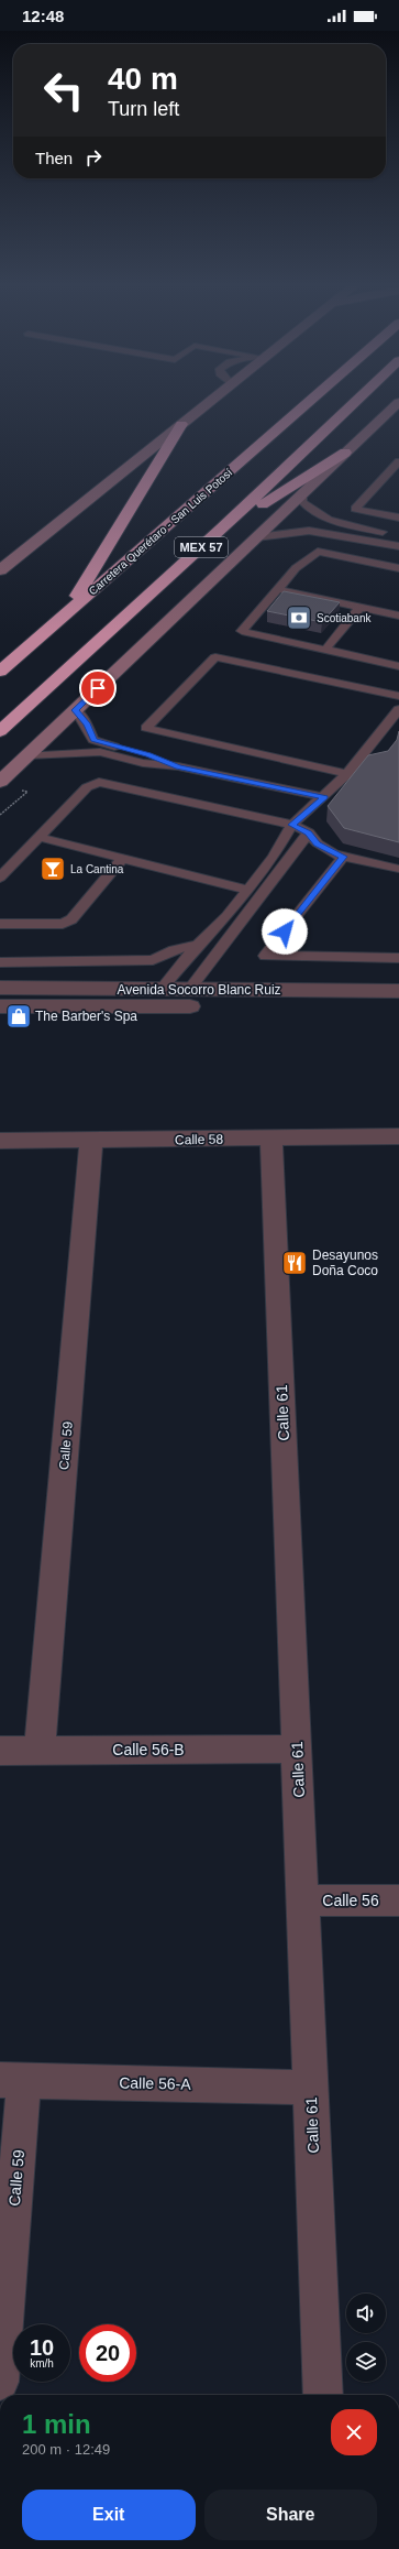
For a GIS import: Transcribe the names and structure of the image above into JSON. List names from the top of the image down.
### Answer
{
  "streets": {
    "highway": ["Carretera Querétaro - San Luis Potosí", "MEX 57"],
    "street": [
      "Avenida Socorro Blanc Ruiz",
      "Calle 58",
      "Calle 61",
      "Calle 59",
      "Calle 56-B",
      "Calle 56",
      "Calle 56-A"
    ]
  },
  "crossings": [
    ["Calle 58", "Calle 61"],
    ["Calle 58", "Calle 59"],
    ["Calle 61", "Calle 56-B"],
    ["Calle 61", "Calle 56"],
    ["Calle 61", "Calle 56-A"],
    ["Calle 59", "Calle 56-B"],
    ["Calle 59", "Calle 56-A"]
  ],
  "places": {
    "bank": ["Scotiabank"],
    "bar": ["La Cantina"],
    "shop": ["The Barber's Spa"],
    "restaurant": ["Desayunos Doña Coco"]
  },
  "page": {
    "status": "12:48",
    "turn": ["40 m", "Turn left"],
    "then": "Then",
    "speed": "10 km/h",
    "limit": "20",
    "heading": ["1 min", "200 m · 12:49"],
    "buttons": ["Exit", "Share"]
  }
}
